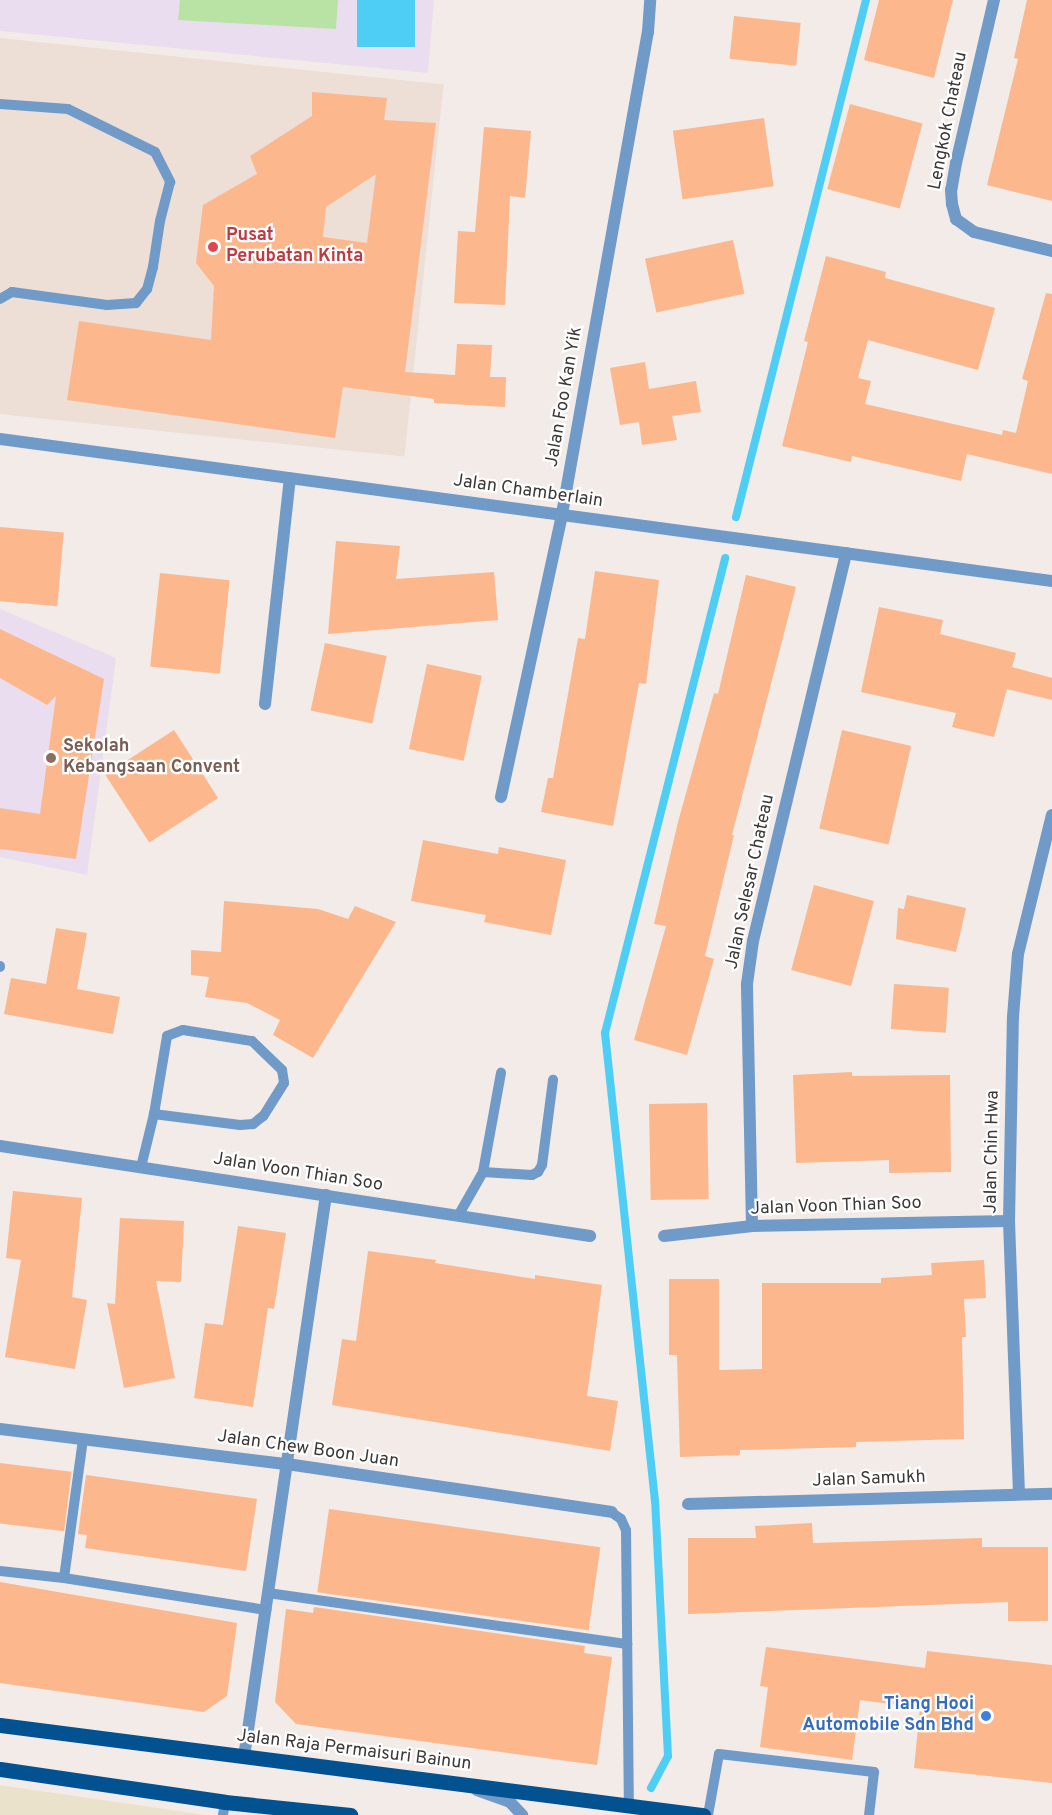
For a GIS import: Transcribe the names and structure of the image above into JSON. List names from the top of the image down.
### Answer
{
  "streets": {
    "main road": ["Jalan Raja Permaisuri Bainun"],
    "street": [
      "Lengkok Chateau",
      "Jalan Foo Kan Yik",
      "Jalan Chamberlain",
      "Jalan Selesar Chateau",
      "Jalan Chin Hwa",
      "Jalan Voon Thian Soo",
      "Jalan Chew Boon Juan",
      "Jalan Samukh"
    ]
  },
  "crossings": [
    ["Jalan Foo Kan Yik", "Jalan Chamberlain"],
    ["Jalan Chamberlain", "Jalan Selesar Chateau"],
    ["Jalan Selesar Chateau", "Jalan Voon Thian Soo"],
    ["Jalan Chin Hwa", "Jalan Voon Thian Soo"],
    ["Jalan Chin Hwa", "Jalan Samukh"]
  ],
  "places": ["Pusat Perubatan Kinta", "Sekolah Kebangsaan Convent", "Tiang Hooi Automobile Sdn Bhd"]
}
